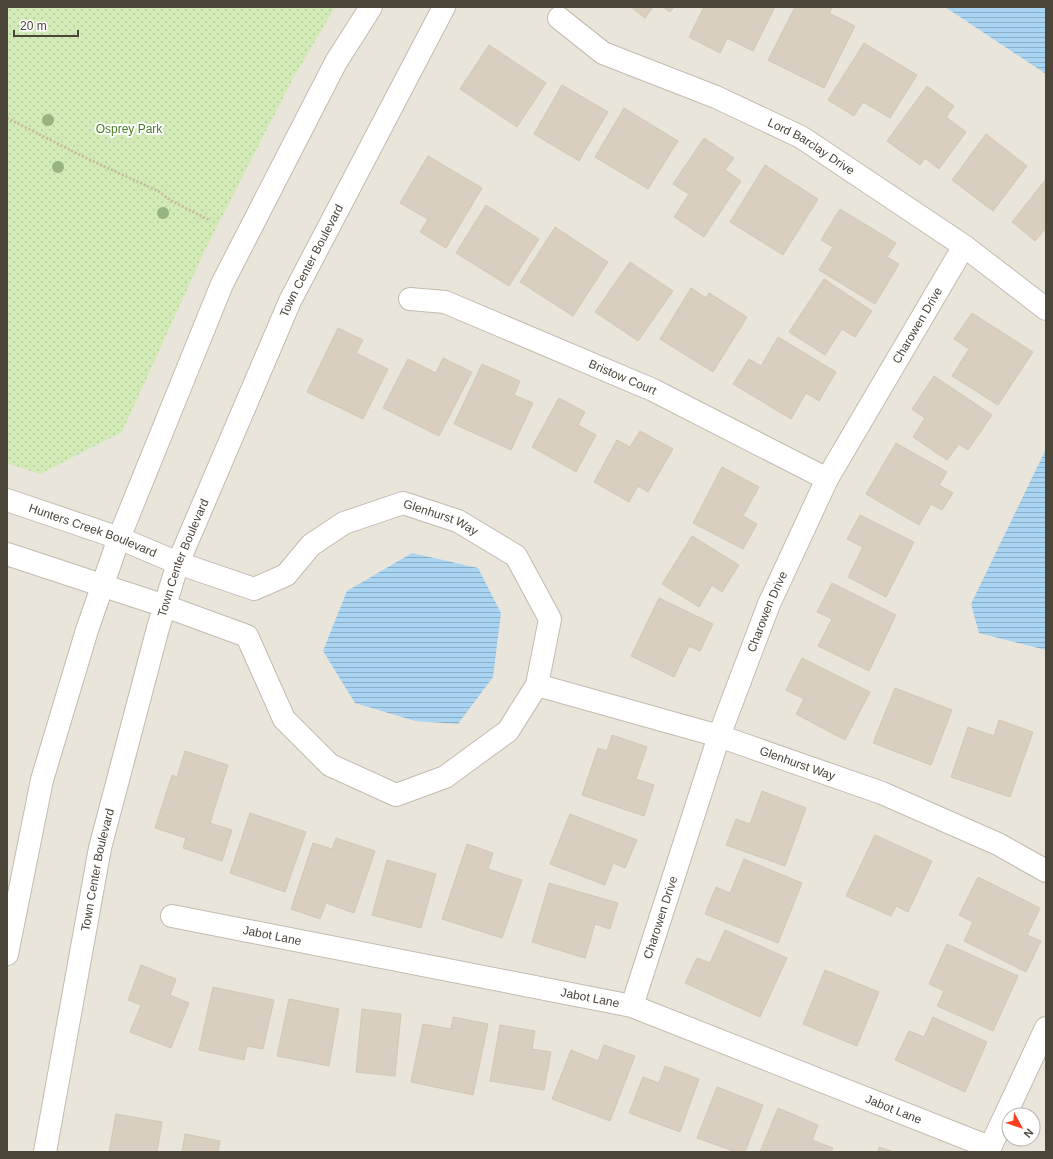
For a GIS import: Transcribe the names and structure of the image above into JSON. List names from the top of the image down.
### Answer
{
  "streets": {
    "street": [
      "Lord Barclay Drive",
      "Town Center Boulevard",
      "Charowen Drive",
      "Bristow Court",
      "Glenhurst Way",
      "Hunters Creek Boulevard",
      "Jabot Lane"
    ]
  },
  "crossings": [
    ["Lord Barclay Drive", "Charowen Drive"],
    ["Town Center Boulevard", "Glenhurst Way"],
    ["Town Center Boulevard", "Hunters Creek Boulevard"],
    ["Charowen Drive", "Bristow Court"],
    ["Charowen Drive", "Glenhurst Way"],
    ["Charowen Drive", "Jabot Lane"],
    ["Glenhurst Way", "Hunters Creek Boulevard"]
  ],
  "parks": ["Osprey Park"],
  "scale_bar": "20 m",
  "north": "bottom right"
}
